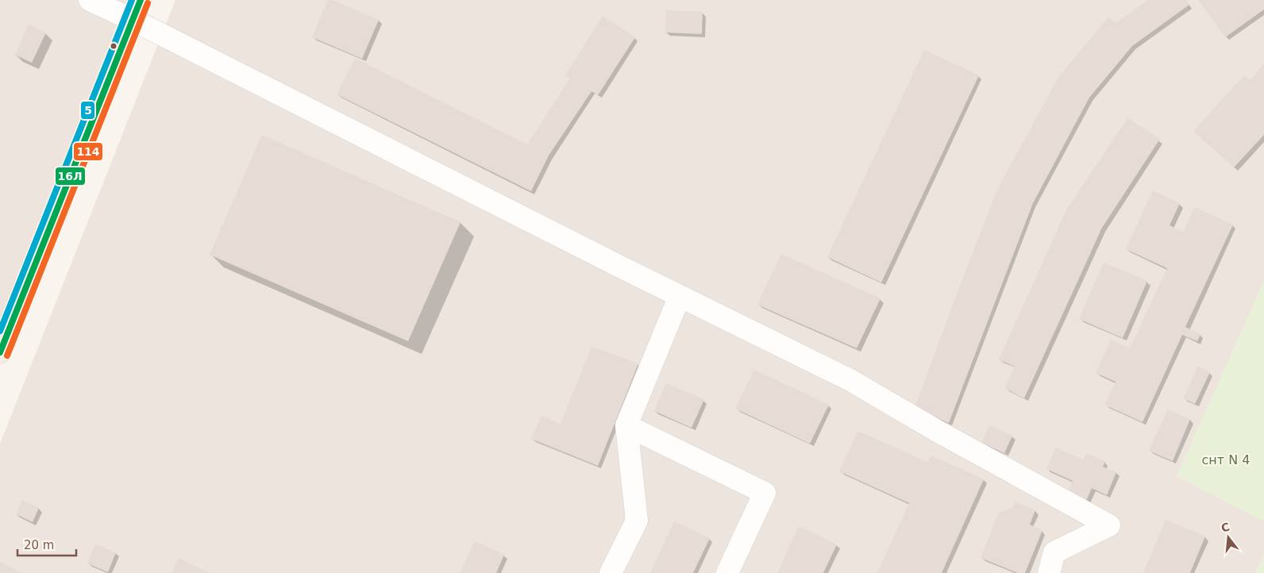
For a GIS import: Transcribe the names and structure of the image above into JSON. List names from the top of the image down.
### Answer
{
  "parks": ["снт N 4"],
  "lines": ["transit line 16Л", "transit line 5", "transit line 114"],
  "scale_bar": "20 m",
  "north": "top"
}
